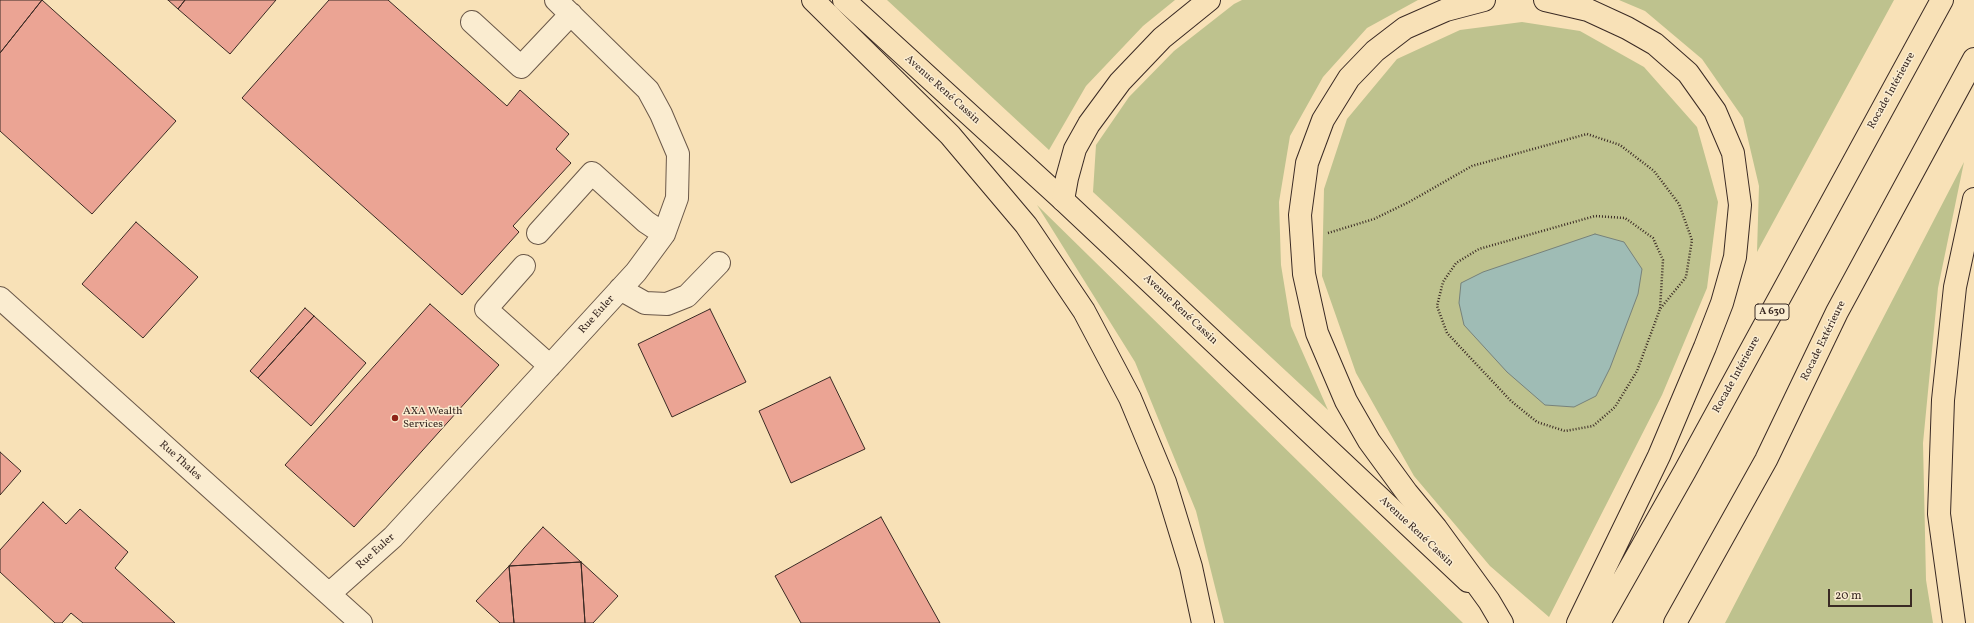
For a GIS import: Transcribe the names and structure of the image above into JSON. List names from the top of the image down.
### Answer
{
  "streets": {
    "main road": [
      "Avenue René Cassin",
      "Rocade Intérieure",
      "A 630",
      "Rocade Extérieure"
    ],
    "street": ["Rue Euler", "Rue Thales"]
  },
  "crossings": [
    ["Rue Euler", "Rue Thales"]
  ],
  "places": ["AXA Wealth Services"],
  "scale_bar": "20 m"
}
